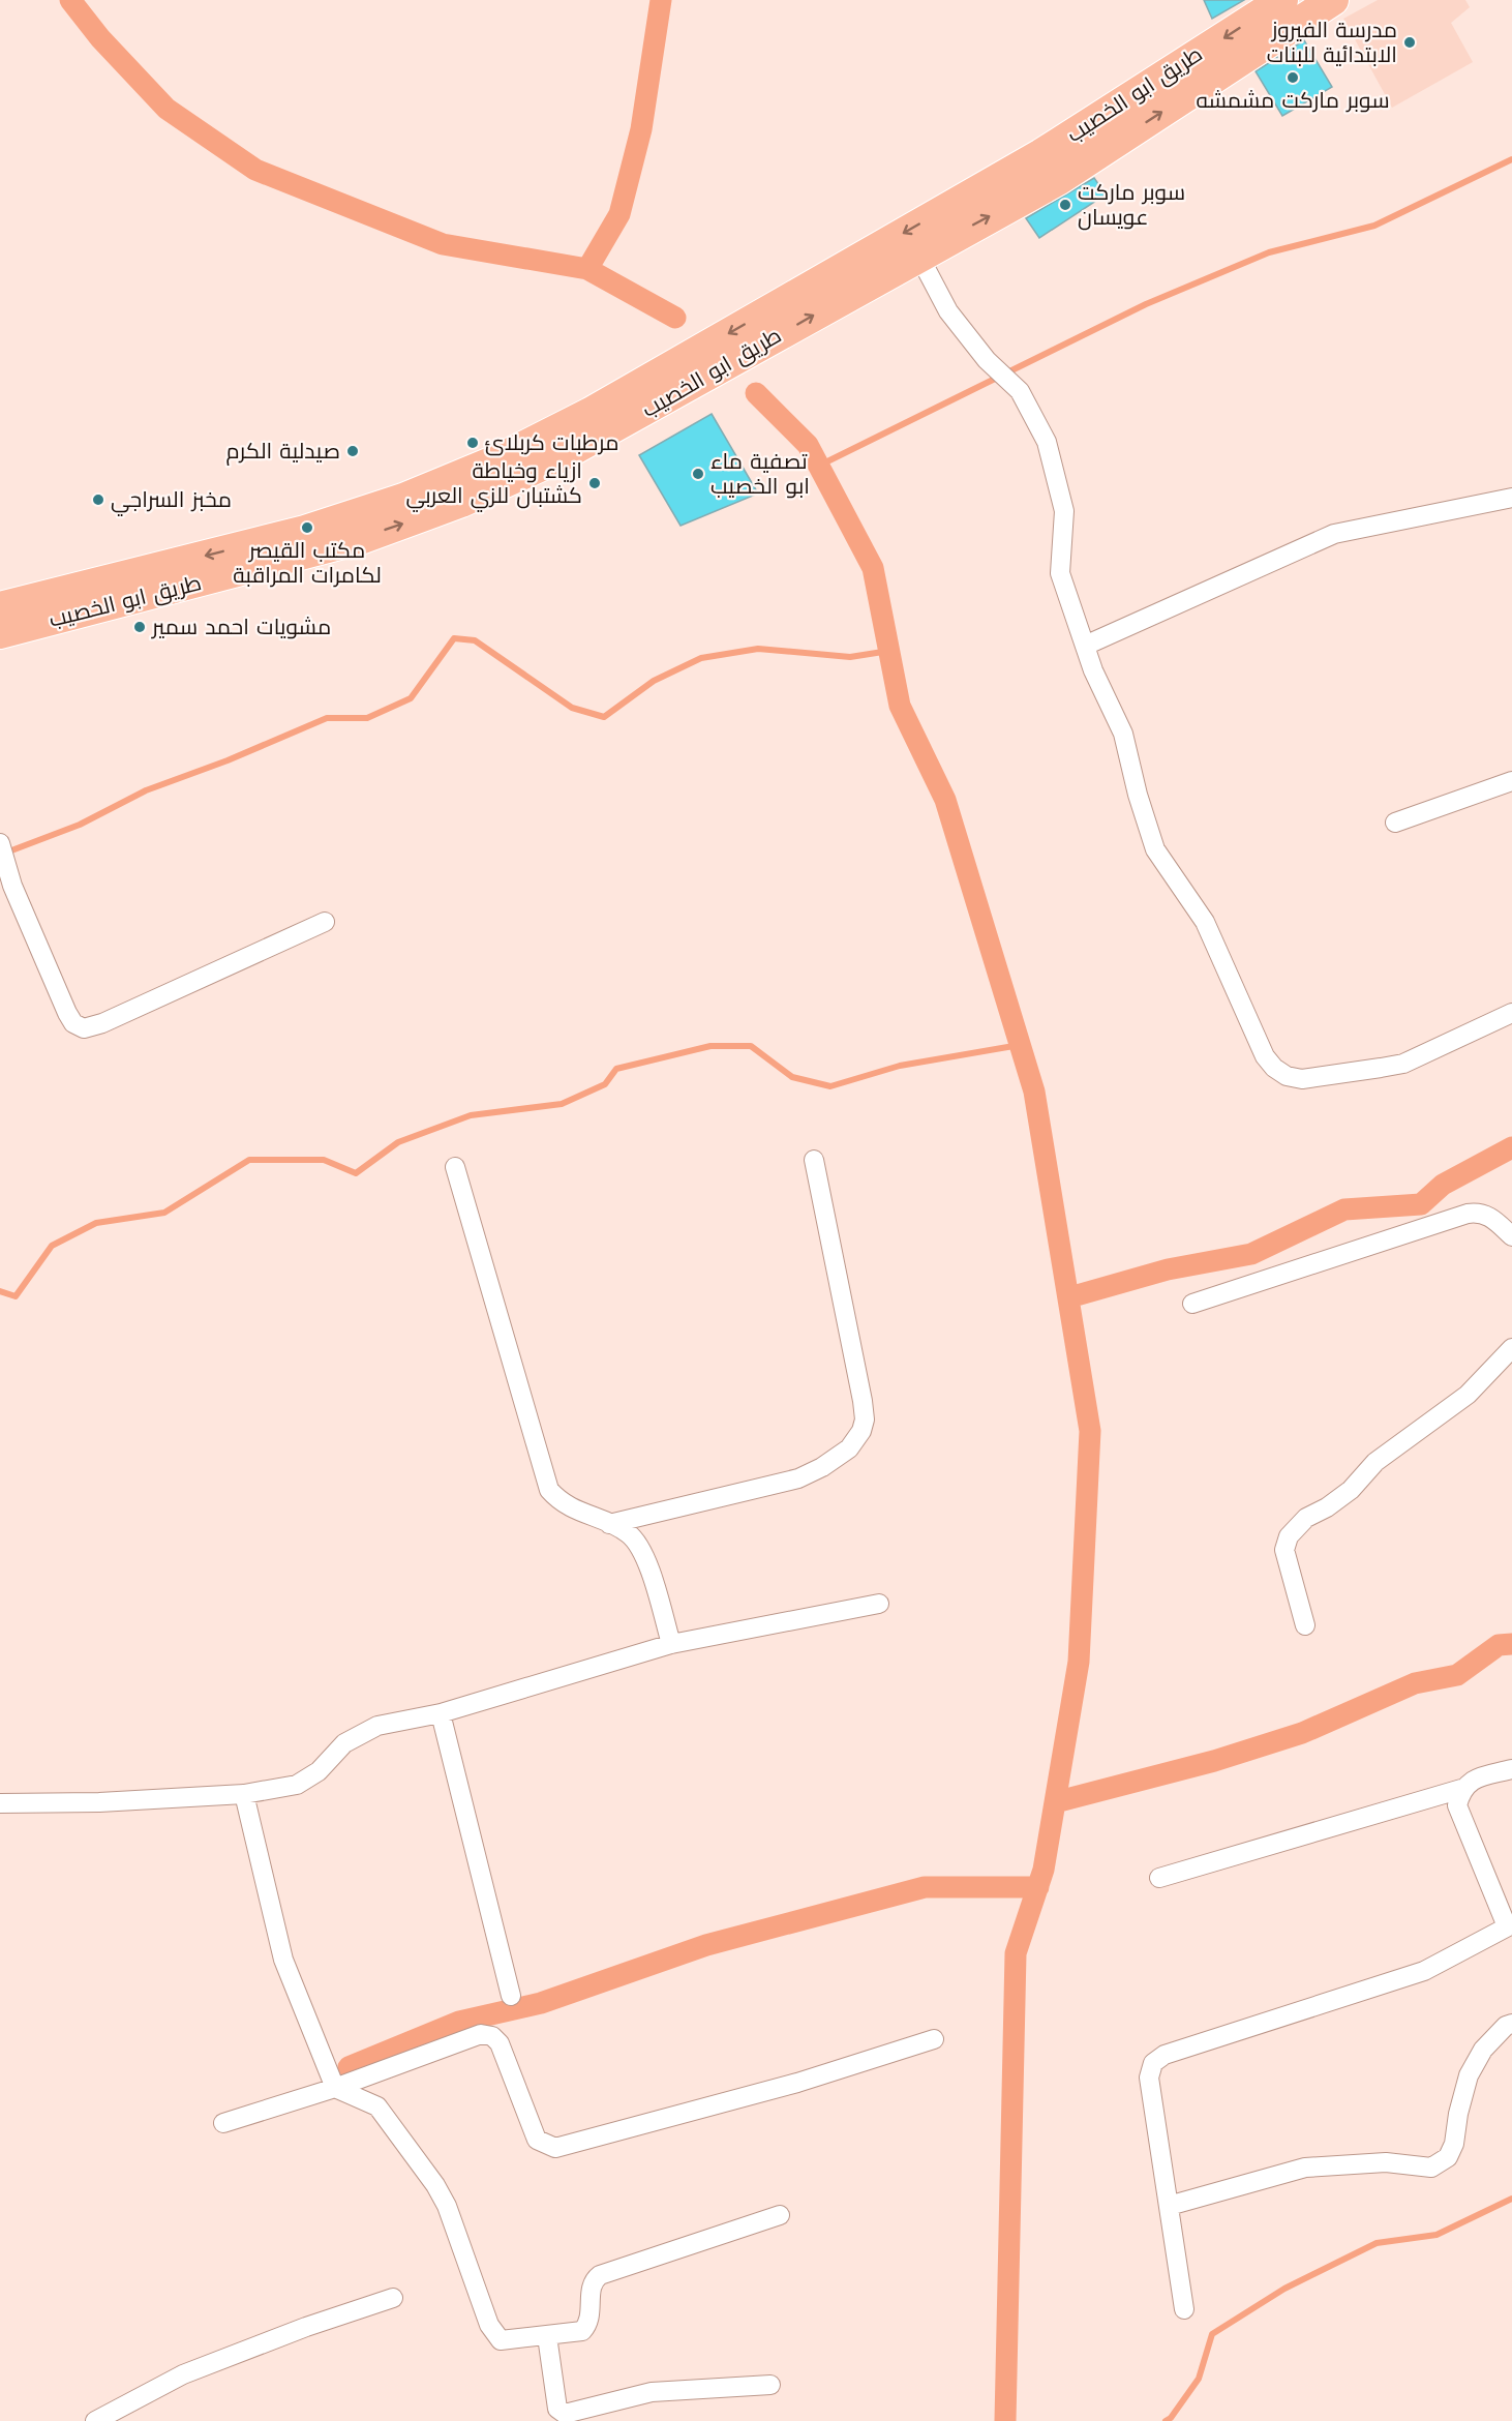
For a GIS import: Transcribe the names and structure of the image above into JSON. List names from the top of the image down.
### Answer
{
  "streets": {
    "main road": ["طريق ابو الخصيب"]
  },
  "places": [
    "مدرسة الفيروز الابتدائية للبنات",
    "سوبر ماركت مشمشه",
    "سوبر ماركت عويسان",
    "مرطبات كربلائ",
    "صيدلية الكرم",
    "تصفية ماء ابو الخصيب",
    "ازياء وخياطة كشتبان للزي العربي",
    "مخبز السراجي",
    "مكتب القيصر لكامرات المراقبة",
    "مشويات احمد سمير"
  ]
}
